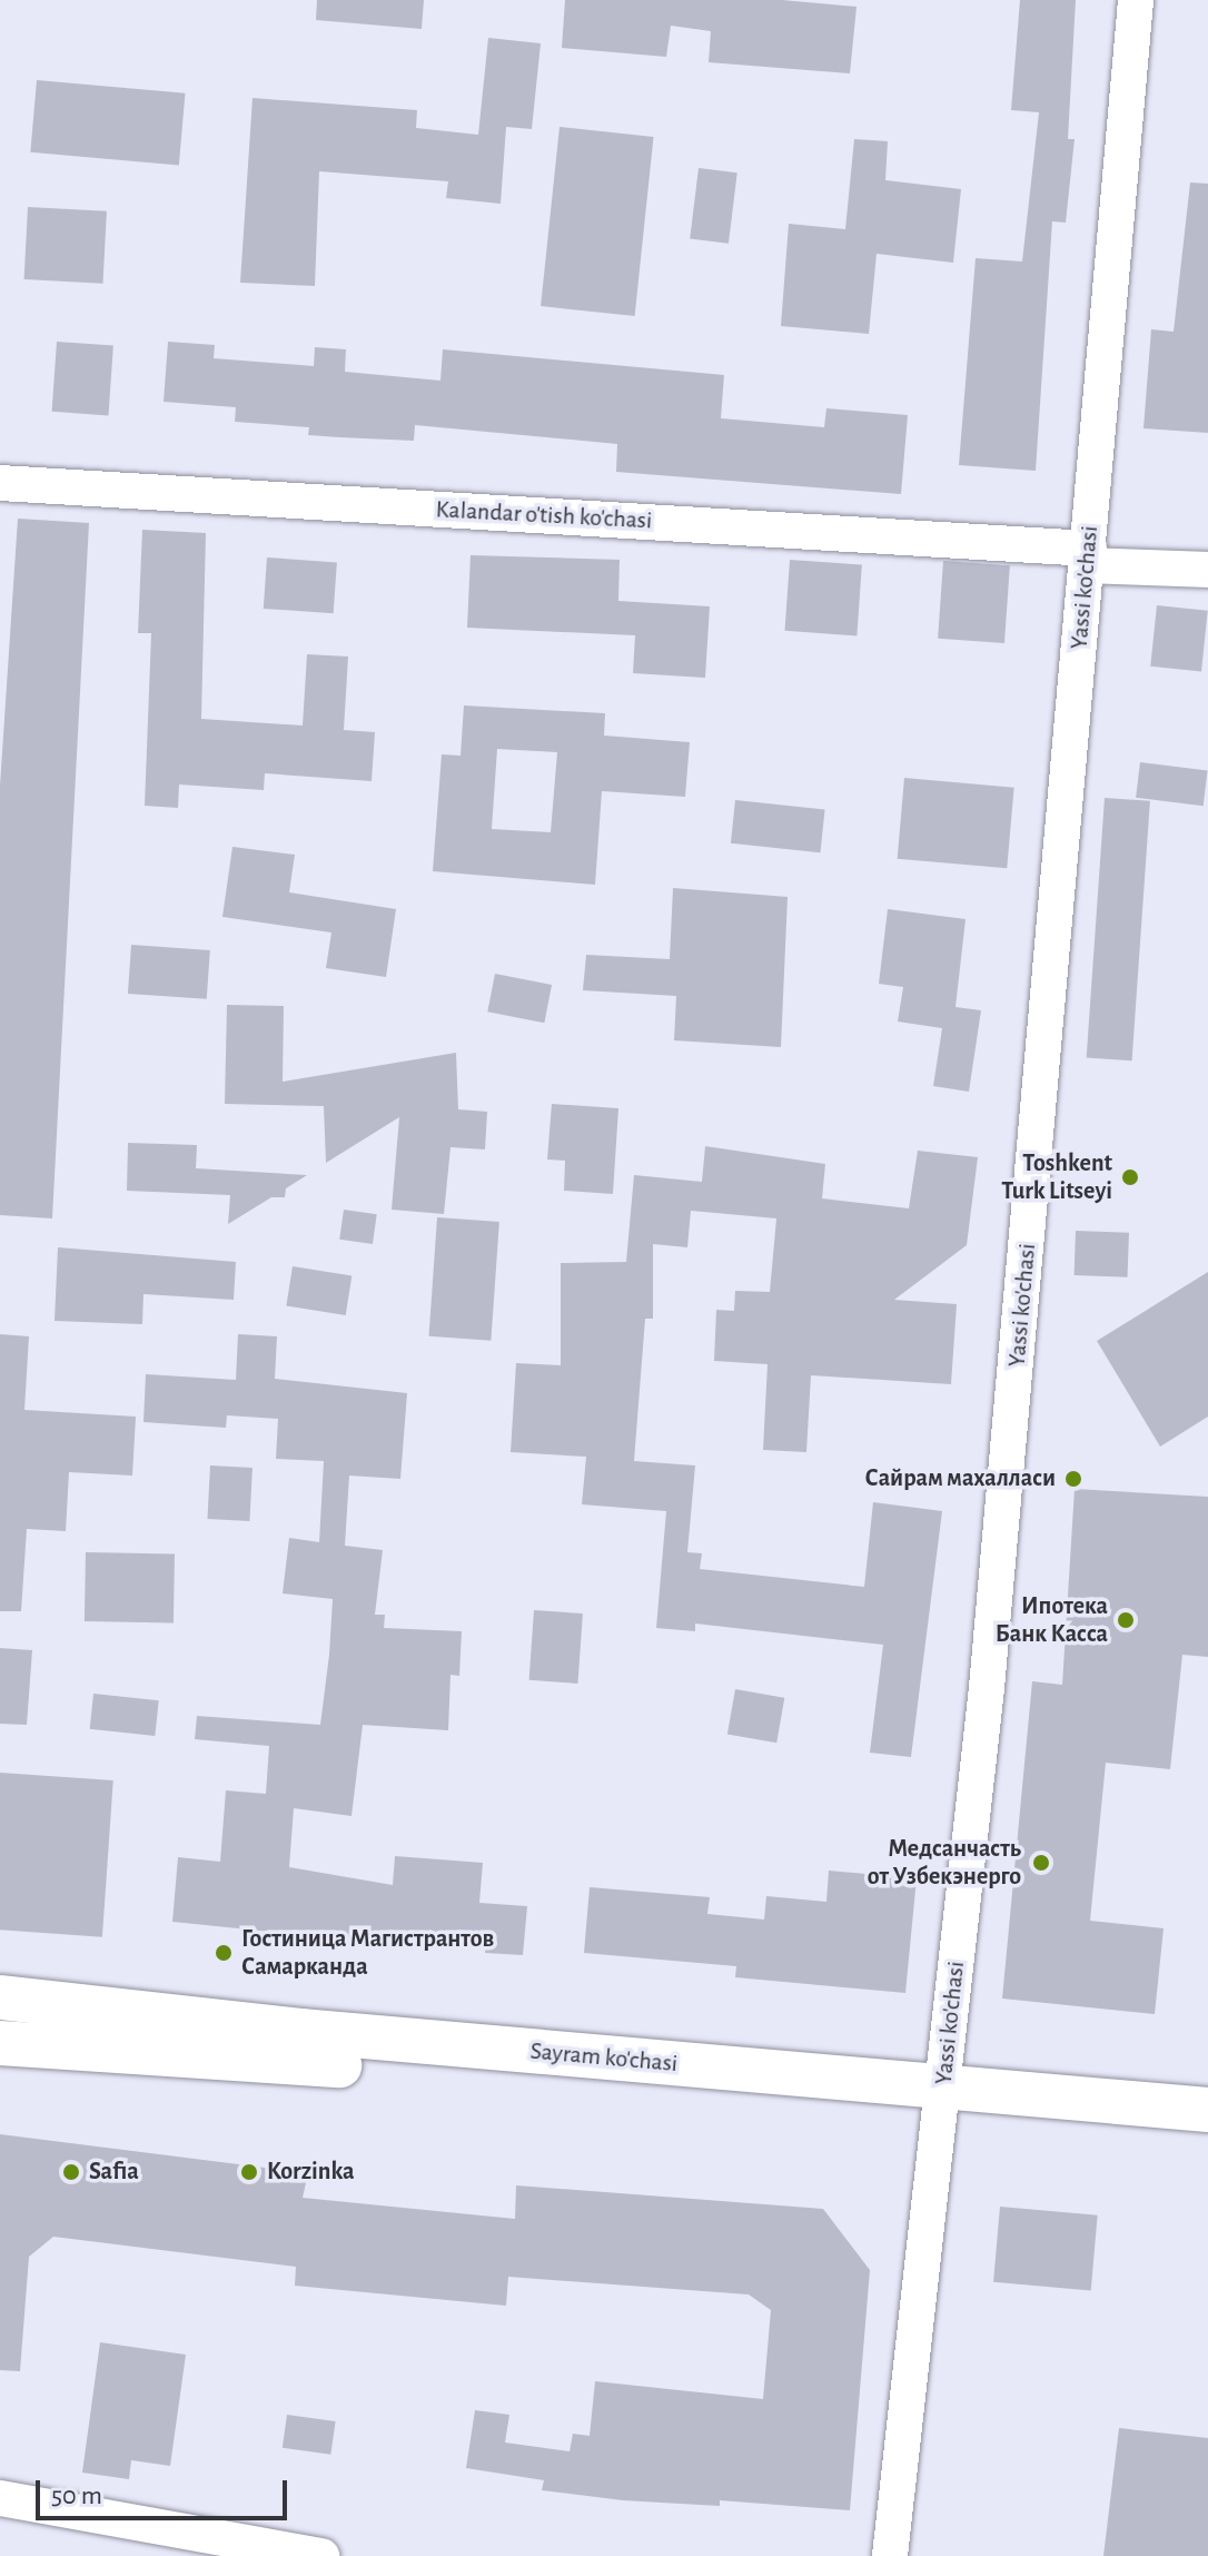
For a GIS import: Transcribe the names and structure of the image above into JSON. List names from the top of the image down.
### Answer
{
  "streets": {
    "street": ["Kalandar o'tish ko'chasi", "Yassi ko'chasi", "Sayram ko'chasi"]
  },
  "crossings": [
    ["Kalandar o'tish ko'chasi", "Yassi ko'chasi"],
    ["Yassi ko'chasi", "Sayram ko'chasi"]
  ],
  "places": [
    "Toshkent Turk Litseyi",
    "Сайрам махалласи",
    "Ипотека Банк Касса",
    "Медсанчасть от Узбекэнерго",
    "Гостиница Магистрантов Самарканда",
    "Safia",
    "Korzinka"
  ],
  "scale_bar": "50 m"
}
